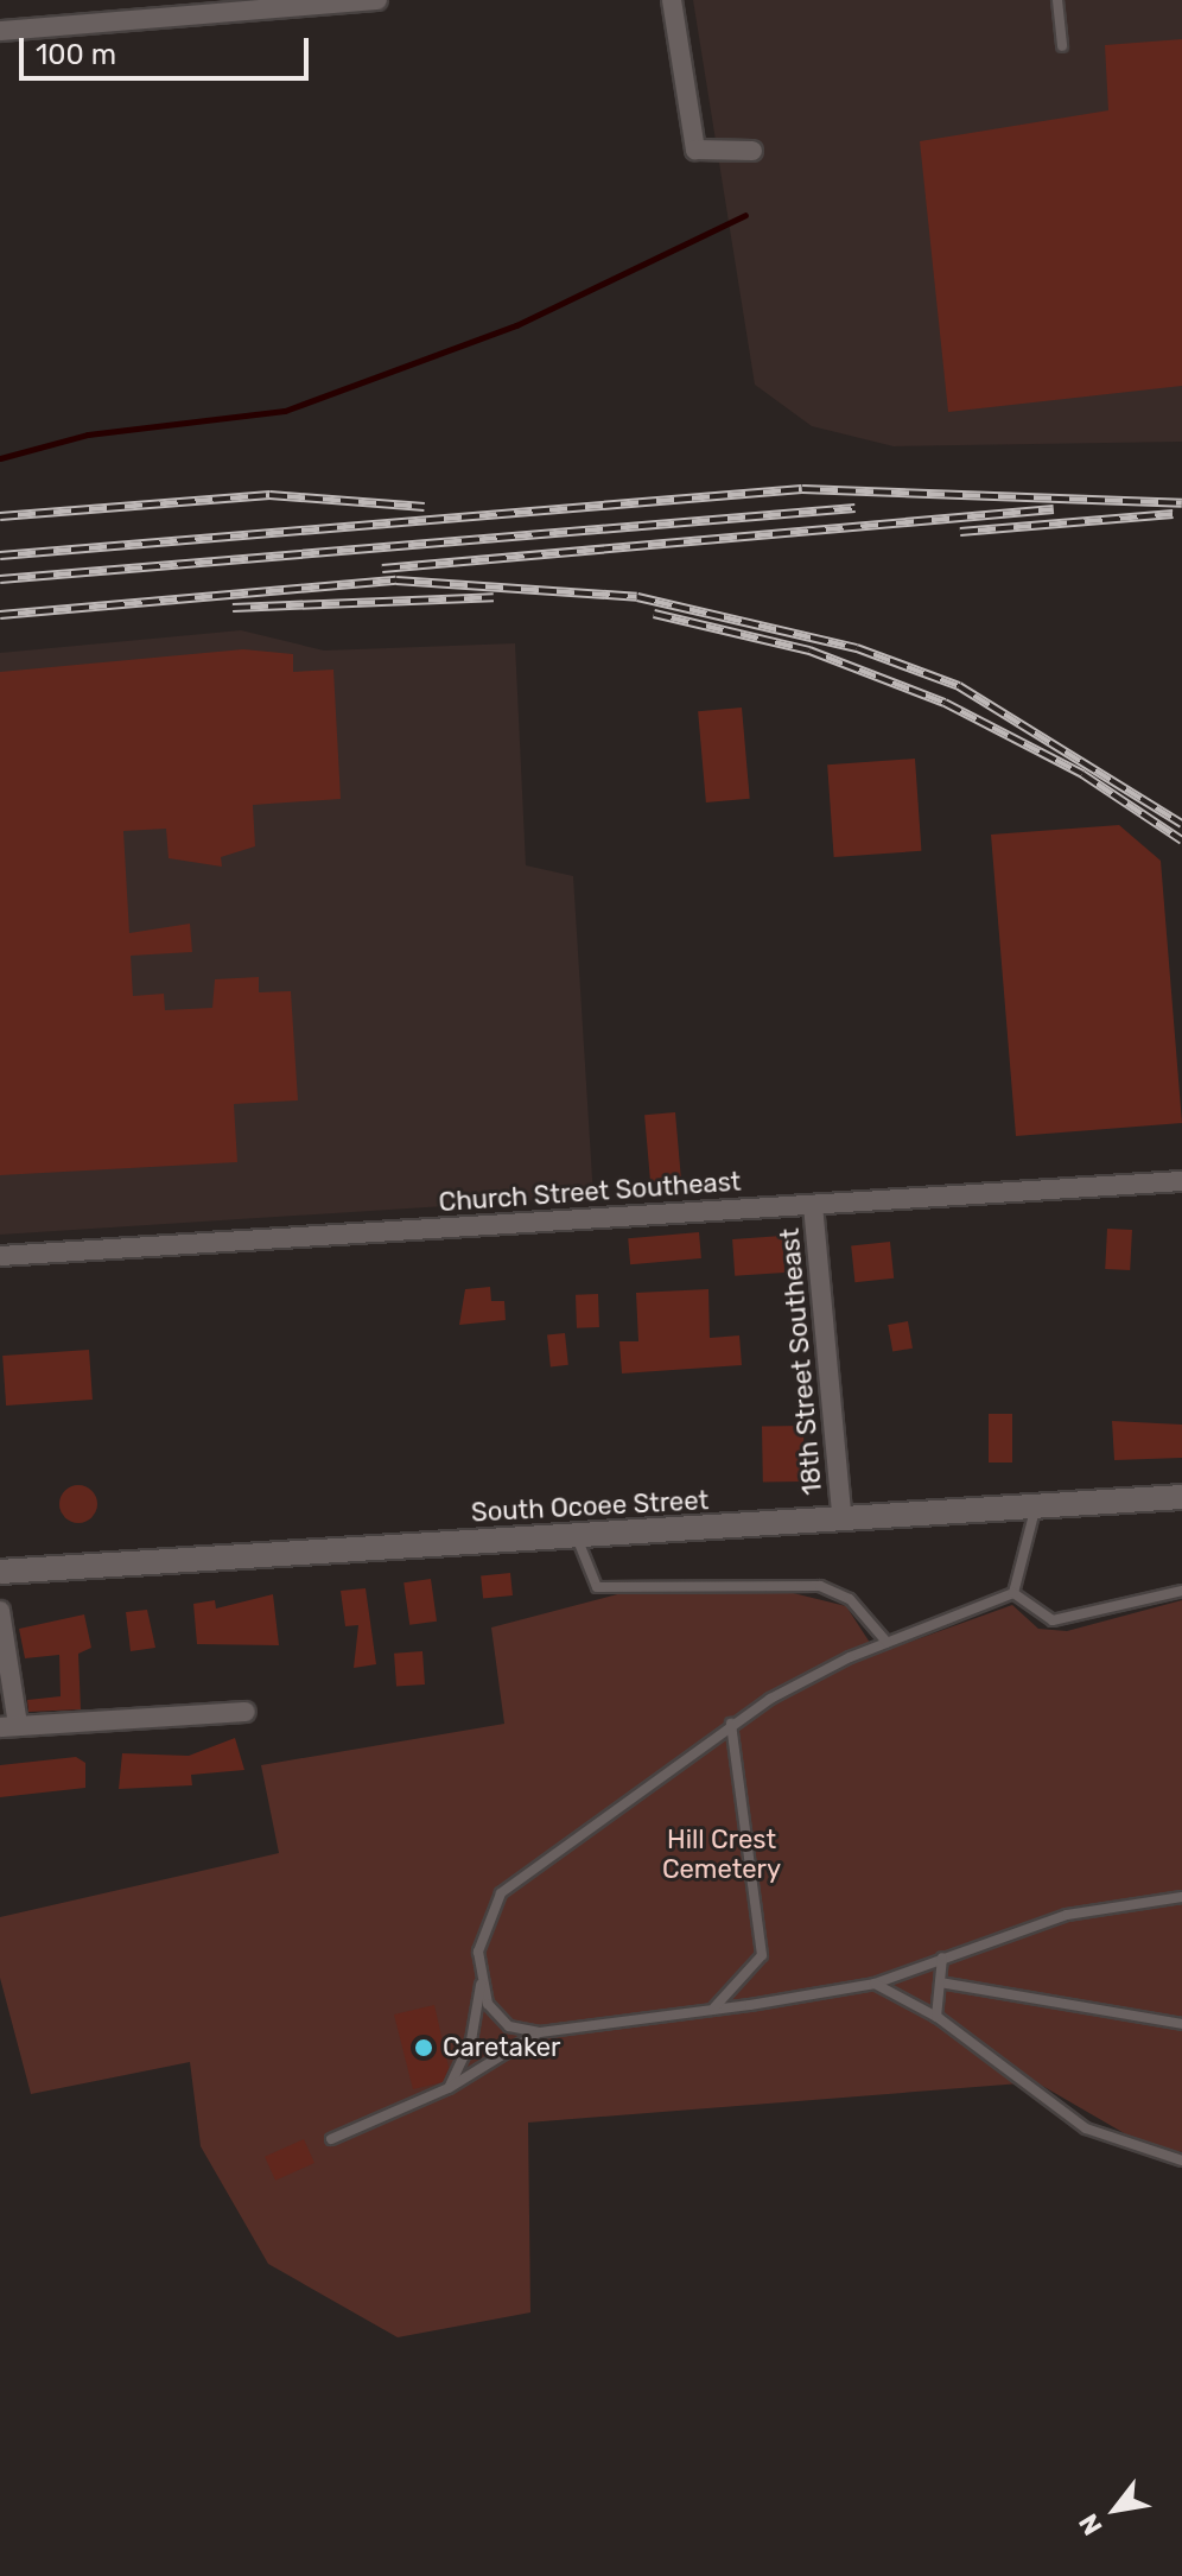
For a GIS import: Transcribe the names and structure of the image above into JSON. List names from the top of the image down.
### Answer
{
  "streets": {
    "street": ["Church Street Southeast", "18th Street Southeast", "South Ocoee Street"]
  },
  "crossings": [
    ["Church Street Southeast", "18th Street Southeast"],
    ["18th Street Southeast", "South Ocoee Street"]
  ],
  "parks": ["Hill Crest Cemetery"],
  "places": ["Caretaker"],
  "scale_bar": "100 m",
  "north": "bottom left"
}
